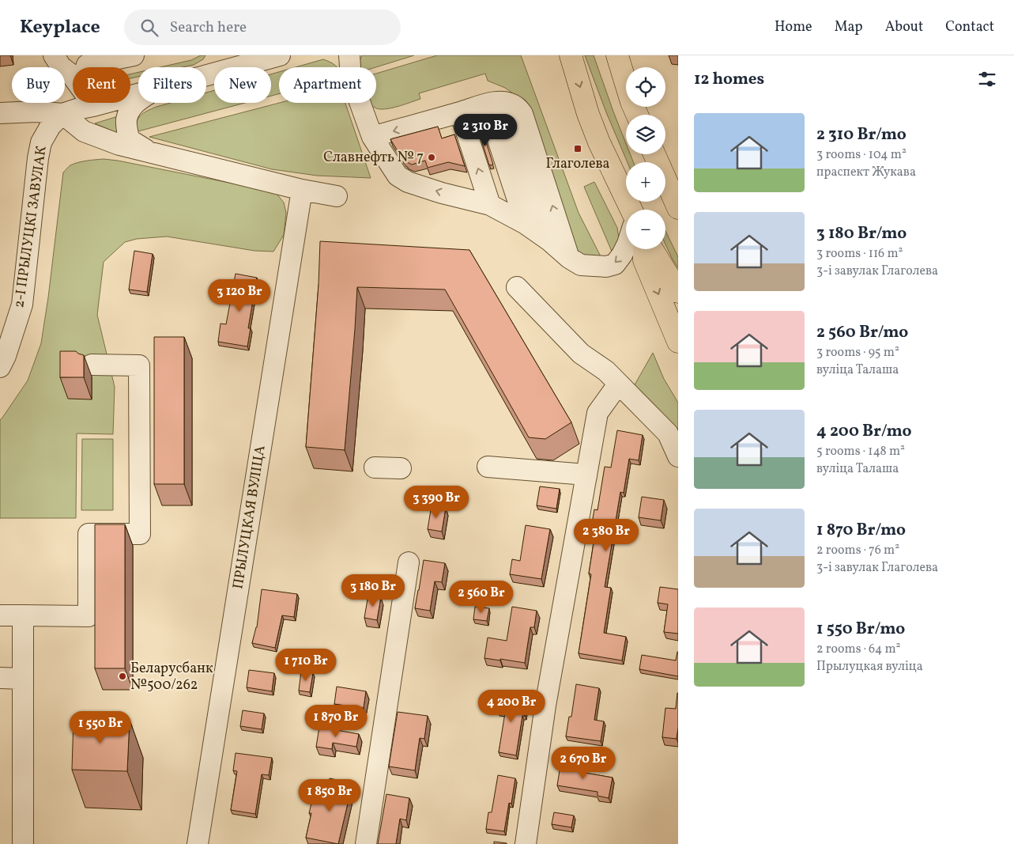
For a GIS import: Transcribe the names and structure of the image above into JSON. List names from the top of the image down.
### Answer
{
  "streets": {
    "street": ["2-І ПРЫЛУЦКІ ЗАВУЛАК", "ПРЫЛУЦКАЯ ВУЛІЦА"]
  },
  "places": {
    "transit": ["Глаголева"],
    "other": ["Славнефть № 7", "Беларусбанк №500/262"]
  },
  "page": {
    "header": "Keyplace",
    "search": "Search here",
    "nav": [
      "Home",
      "Map",
      "About",
      "Contact"
    ],
    "heading": "12 homes",
    "map_buttons": ["+", "−"],
    "chip": [
      "Buy",
      "Rent",
      "Filters",
      "New",
      "Apartment"
    ],
    "list": [
      {
        "name": "2 310 Br/mo",
        "note": "3 rooms · 104 m² · праспект Жукава"
      },
      {
        "name": "3 180 Br/mo",
        "note": "3 rooms · 116 m² · 3-і завулак Глаголева"
      },
      {
        "name": "2 560 Br/mo",
        "note": "3 rooms · 95 m² · вуліца Талаша"
      },
      {
        "name": "4 200 Br/mo",
        "note": "5 rooms · 148 m² · вуліца Талаша"
      },
      {
        "name": "1 870 Br/mo",
        "note": "2 rooms · 76 m² · 3-і завулак Глаголева"
      },
      {
        "name": "1 550 Br/mo",
        "note": "2 rooms · 64 m² · Прылуцкая вуліца"
      }
    ],
    "price": [
      "2 310 Br",
      "3 120 Br",
      "3 390 Br",
      "2 380 Br",
      "3 180 Br",
      "2 560 Br",
      "1 710 Br",
      "4 200 Br",
      "1 870 Br",
      "1 550 Br",
      "2 670 Br",
      "1 850 Br"
    ]
  }
}
